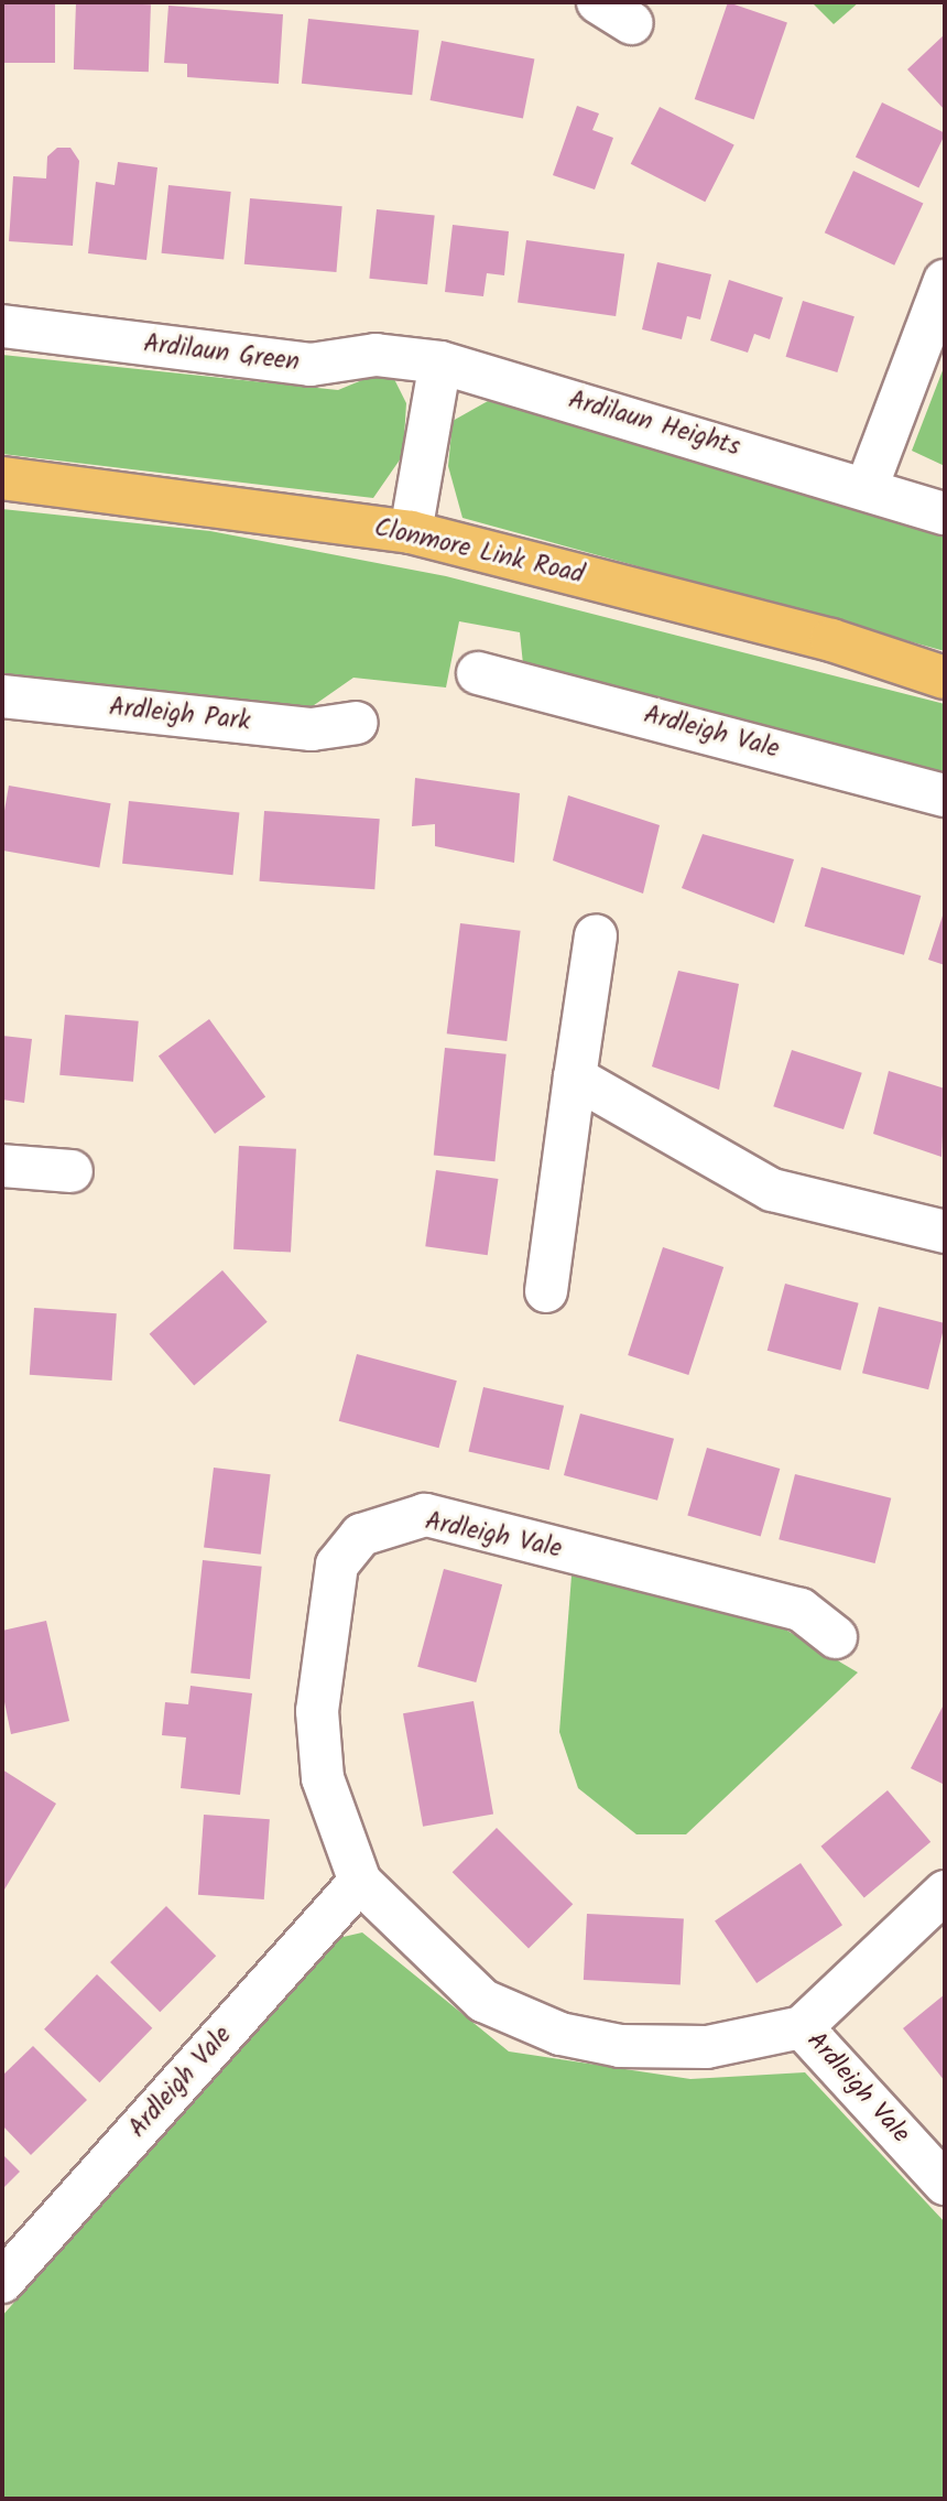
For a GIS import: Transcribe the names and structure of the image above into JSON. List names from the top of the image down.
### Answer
{
  "streets": {
    "main road": ["Clonmore Link Road"],
    "street": [
      "Ardilaun Green",
      "Ardilaun Heights",
      "Ardleigh Park",
      "Ardleigh Vale"
    ]
  },
  "crossings": [
    ["Ardilaun Green", "Ardilaun Heights"]
  ]
}
